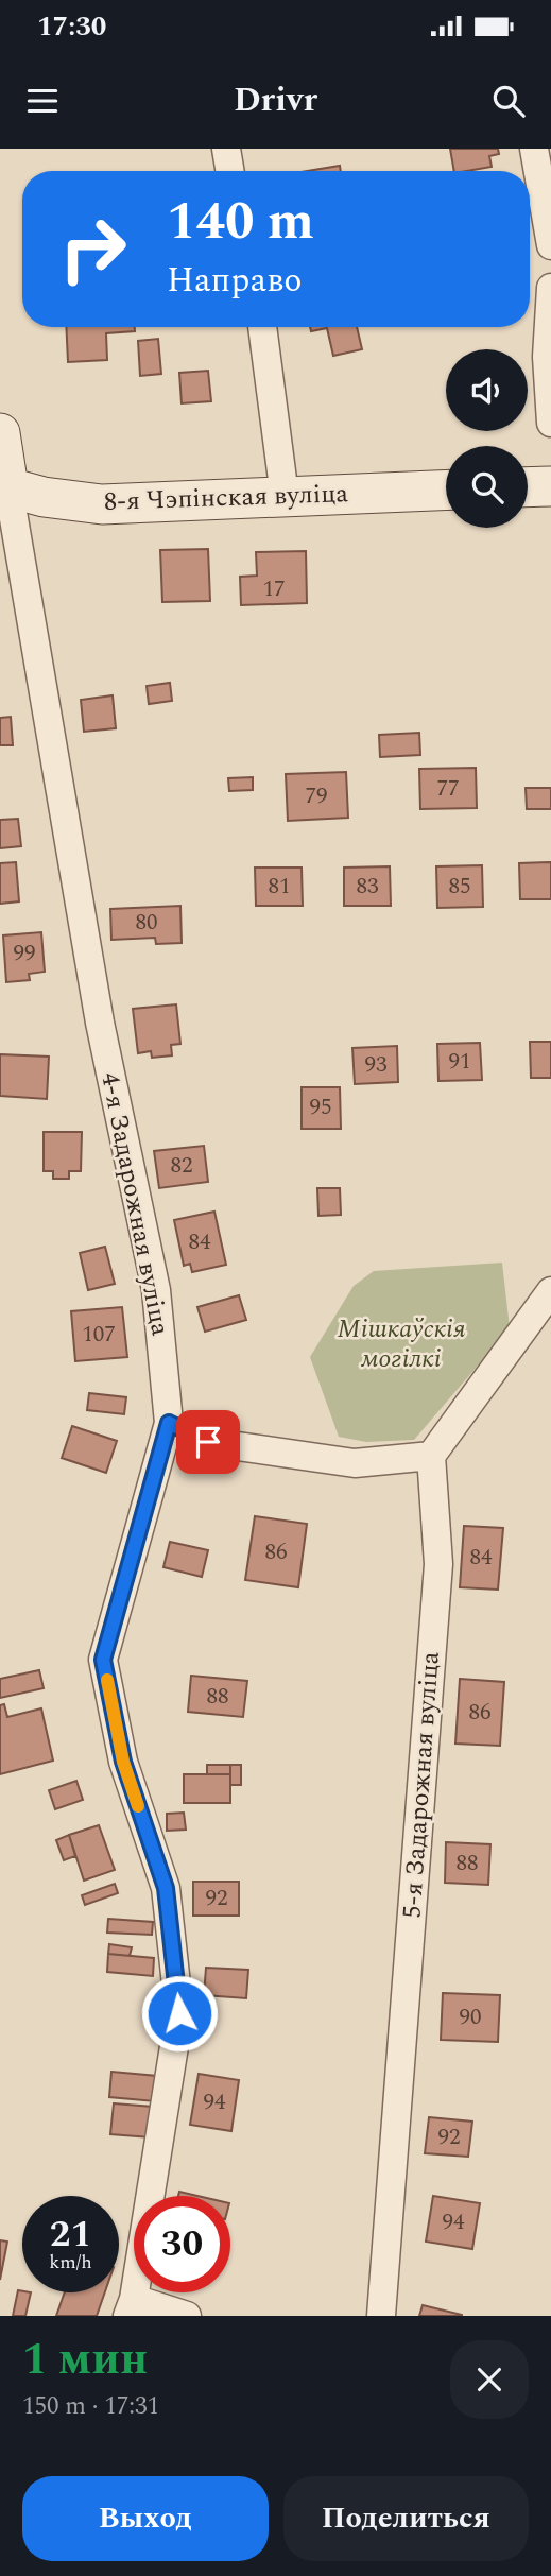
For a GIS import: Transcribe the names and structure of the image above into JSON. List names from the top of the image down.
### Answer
{
  "streets": {
    "main road": ["8-я Чэпінская вуліца", "4-я Задарожная вуліца"],
    "street": ["5-я Задарожная вуліца"]
  },
  "crossings": [
    ["8-я Чэпінская вуліца", "4-я Задарожная вуліца"]
  ],
  "parks": ["Мішкаўскія могілкі"],
  "house_numbers": [
    "17",
    "77",
    "79",
    "81",
    "83",
    "85",
    "80",
    "99",
    "91",
    "93",
    "95",
    "82",
    "84",
    "107",
    "86",
    "84",
    "88",
    "86",
    "88",
    "92",
    "90",
    "94",
    "92",
    "94"
  ],
  "page": {
    "status": "17:30",
    "header": "Drivr",
    "turn": ["140 m", "Направо"],
    "speed": "21 km/h",
    "limit": "30",
    "heading": ["1 мин", "150 m · 17:31"],
    "buttons": ["Выход", "Поделиться"]
  }
}
